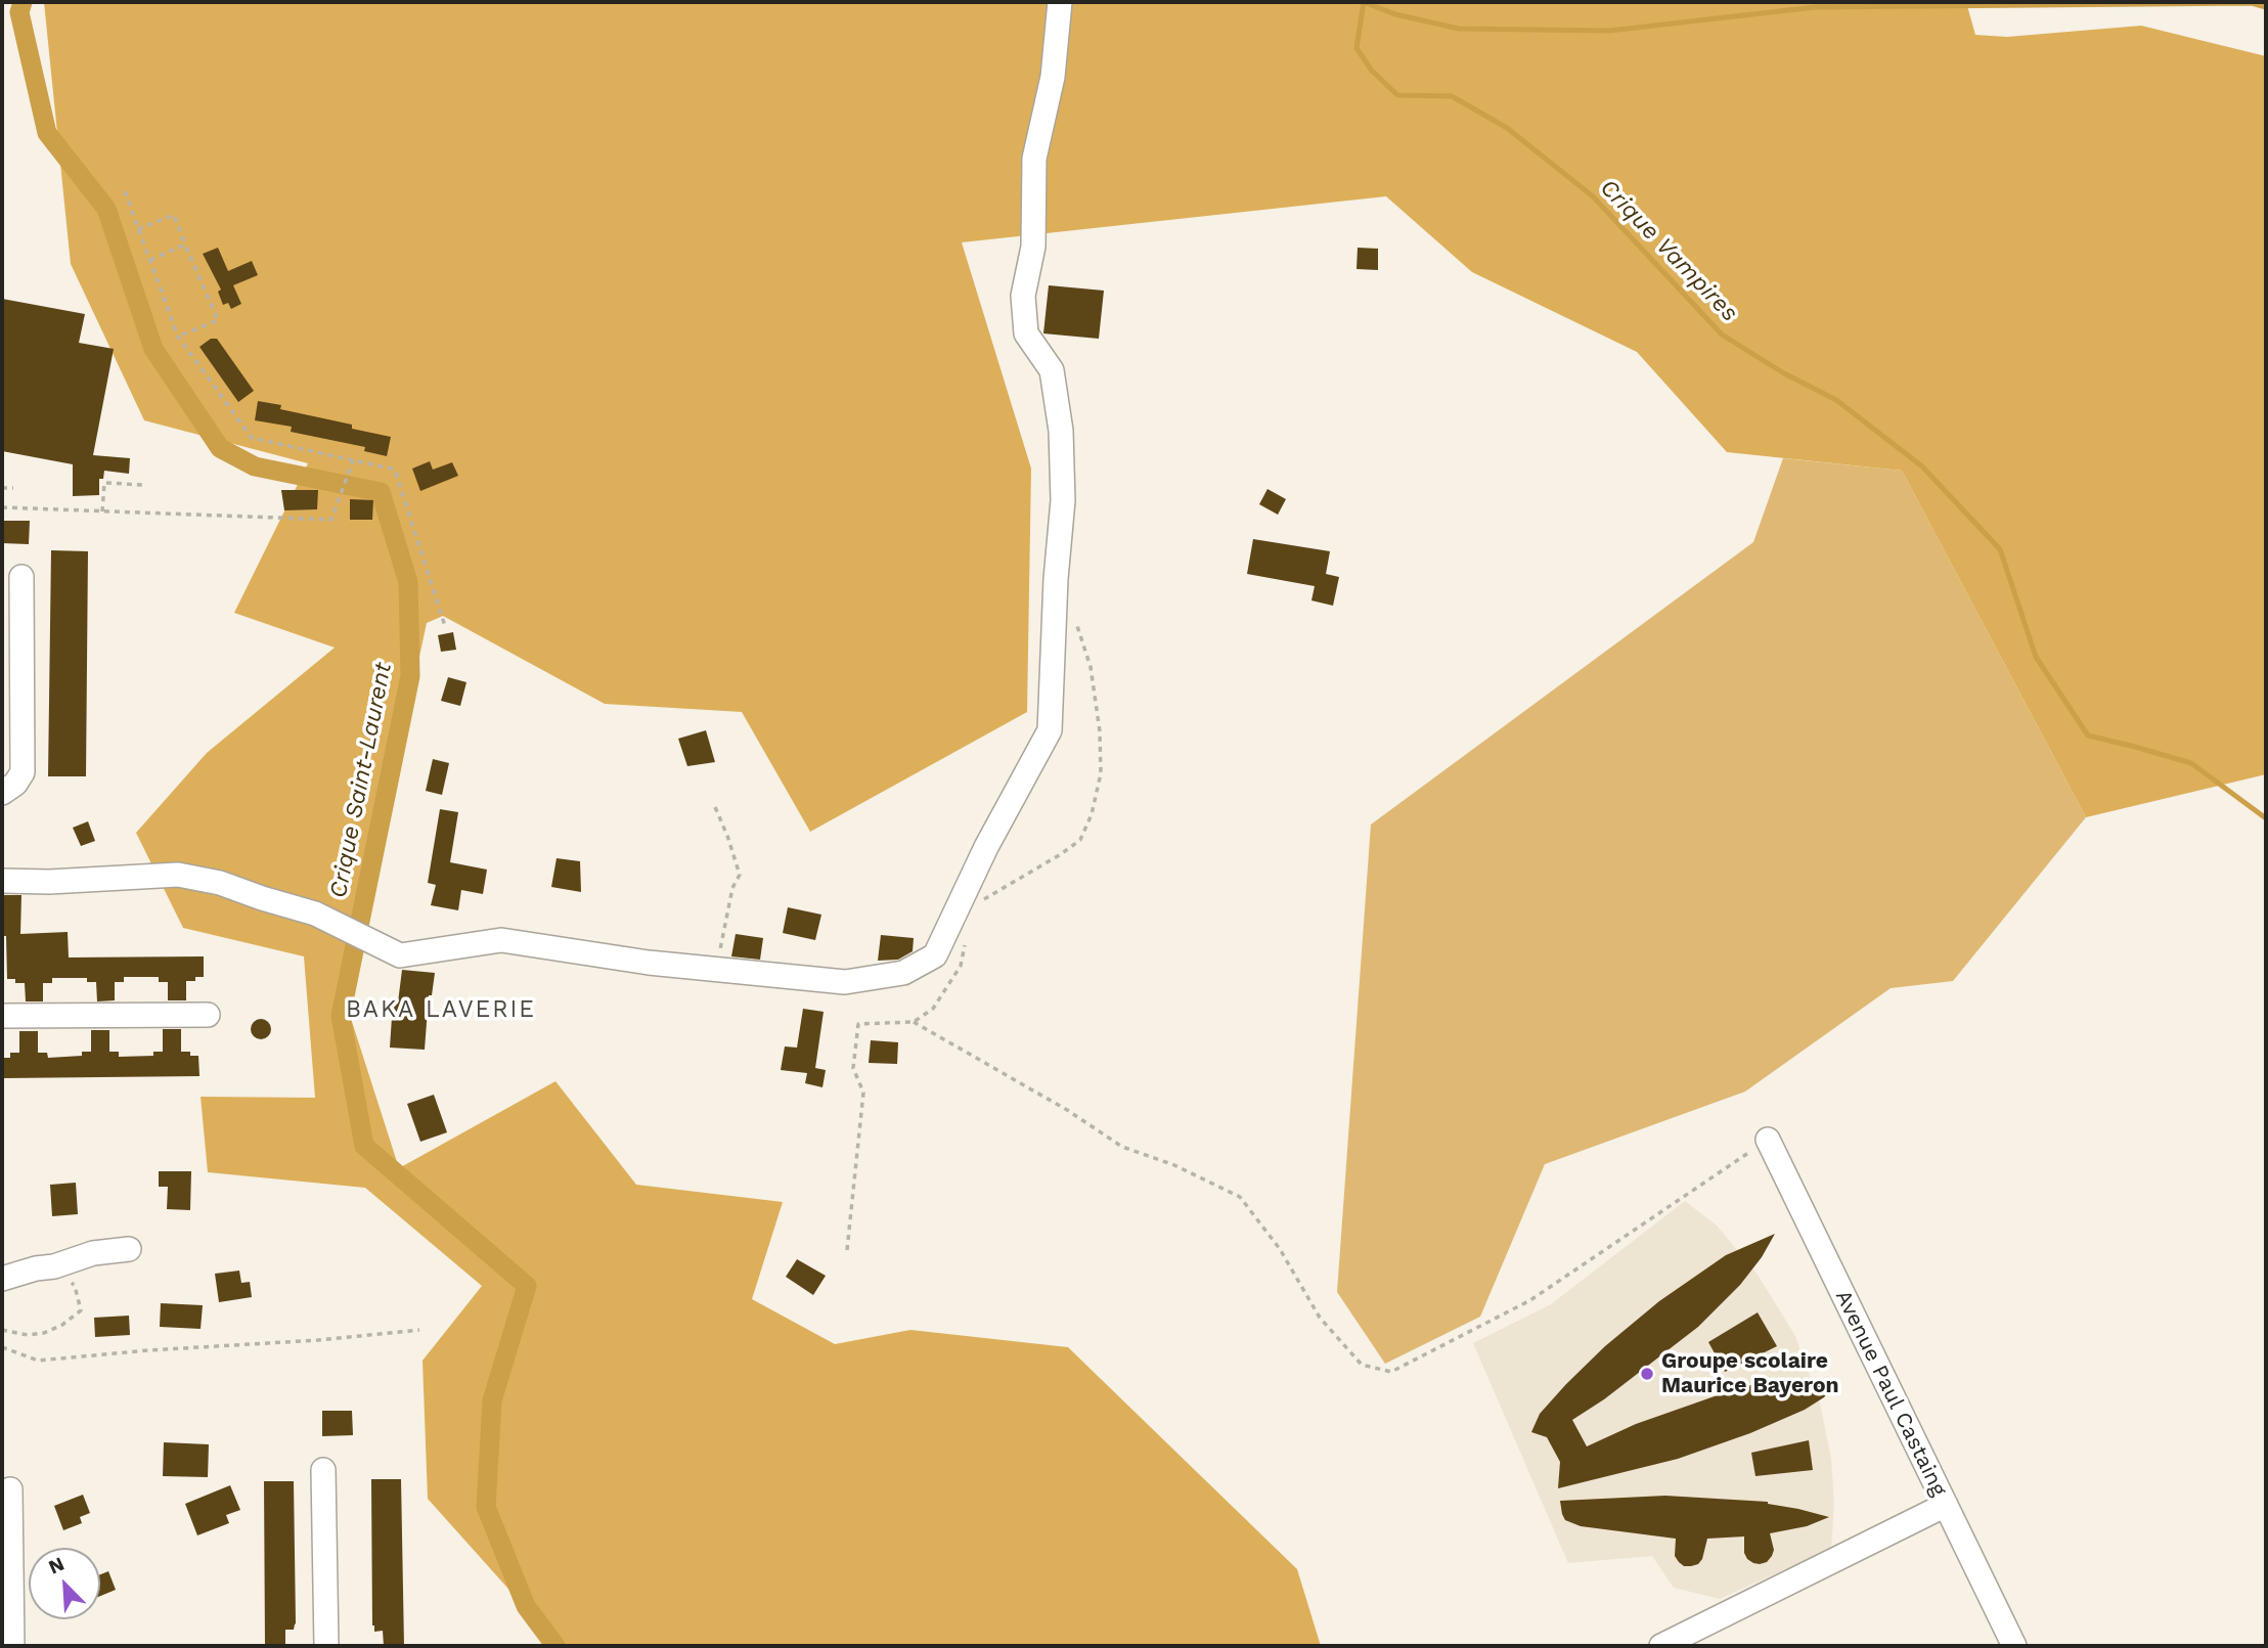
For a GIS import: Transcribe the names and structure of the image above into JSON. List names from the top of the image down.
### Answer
{
  "streets": {
    "street": ["Avenue Paul Castaing"]
  },
  "districts": ["BAKA LAVERIE"],
  "water": ["Crique Vampires", "Crique Saint-Laurent"],
  "places": ["Groupe scolaire Maurice Bayeron"],
  "north": "top left"
}
